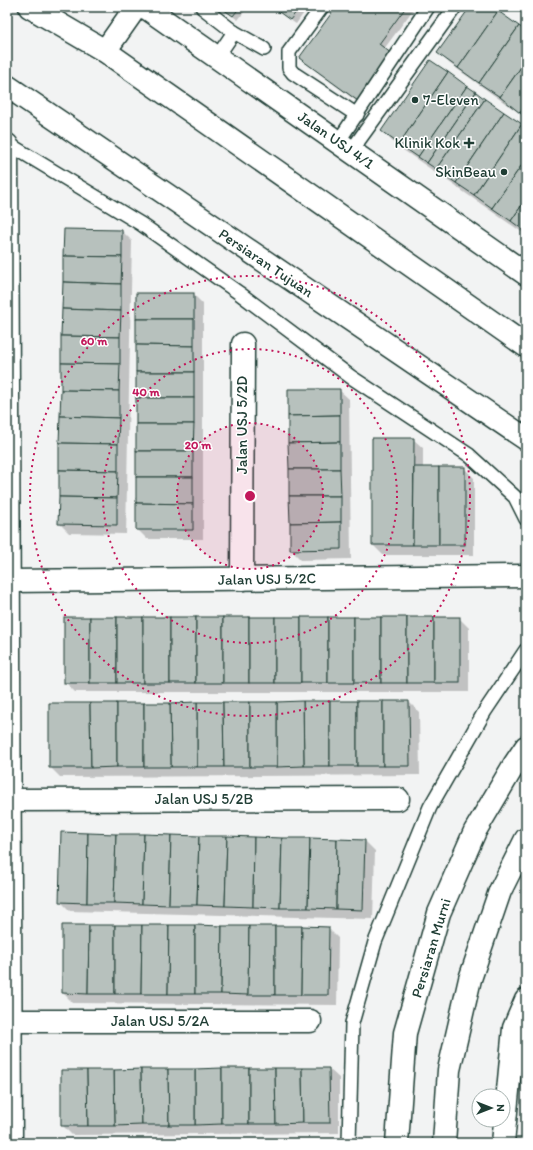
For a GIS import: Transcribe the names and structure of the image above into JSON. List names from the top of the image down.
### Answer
{
  "streets": {
    "street": [
      "Jalan USJ 4/1",
      "Persiaran Tujuan",
      "Jalan USJ 5/2D",
      "Jalan USJ 5/2C",
      "Jalan USJ 5/2B",
      "Persiaran Murni",
      "Jalan USJ 5/2A"
    ]
  },
  "crossings": [
    ["Jalan USJ 5/2D", "Jalan USJ 5/2C"]
  ],
  "places": {
    "other": ["7-Eleven", "SkinBeau"],
    "health": ["Klinik Kok"]
  },
  "north": "right",
  "rings": ["60 m", "40 m", "20 m"]
}
